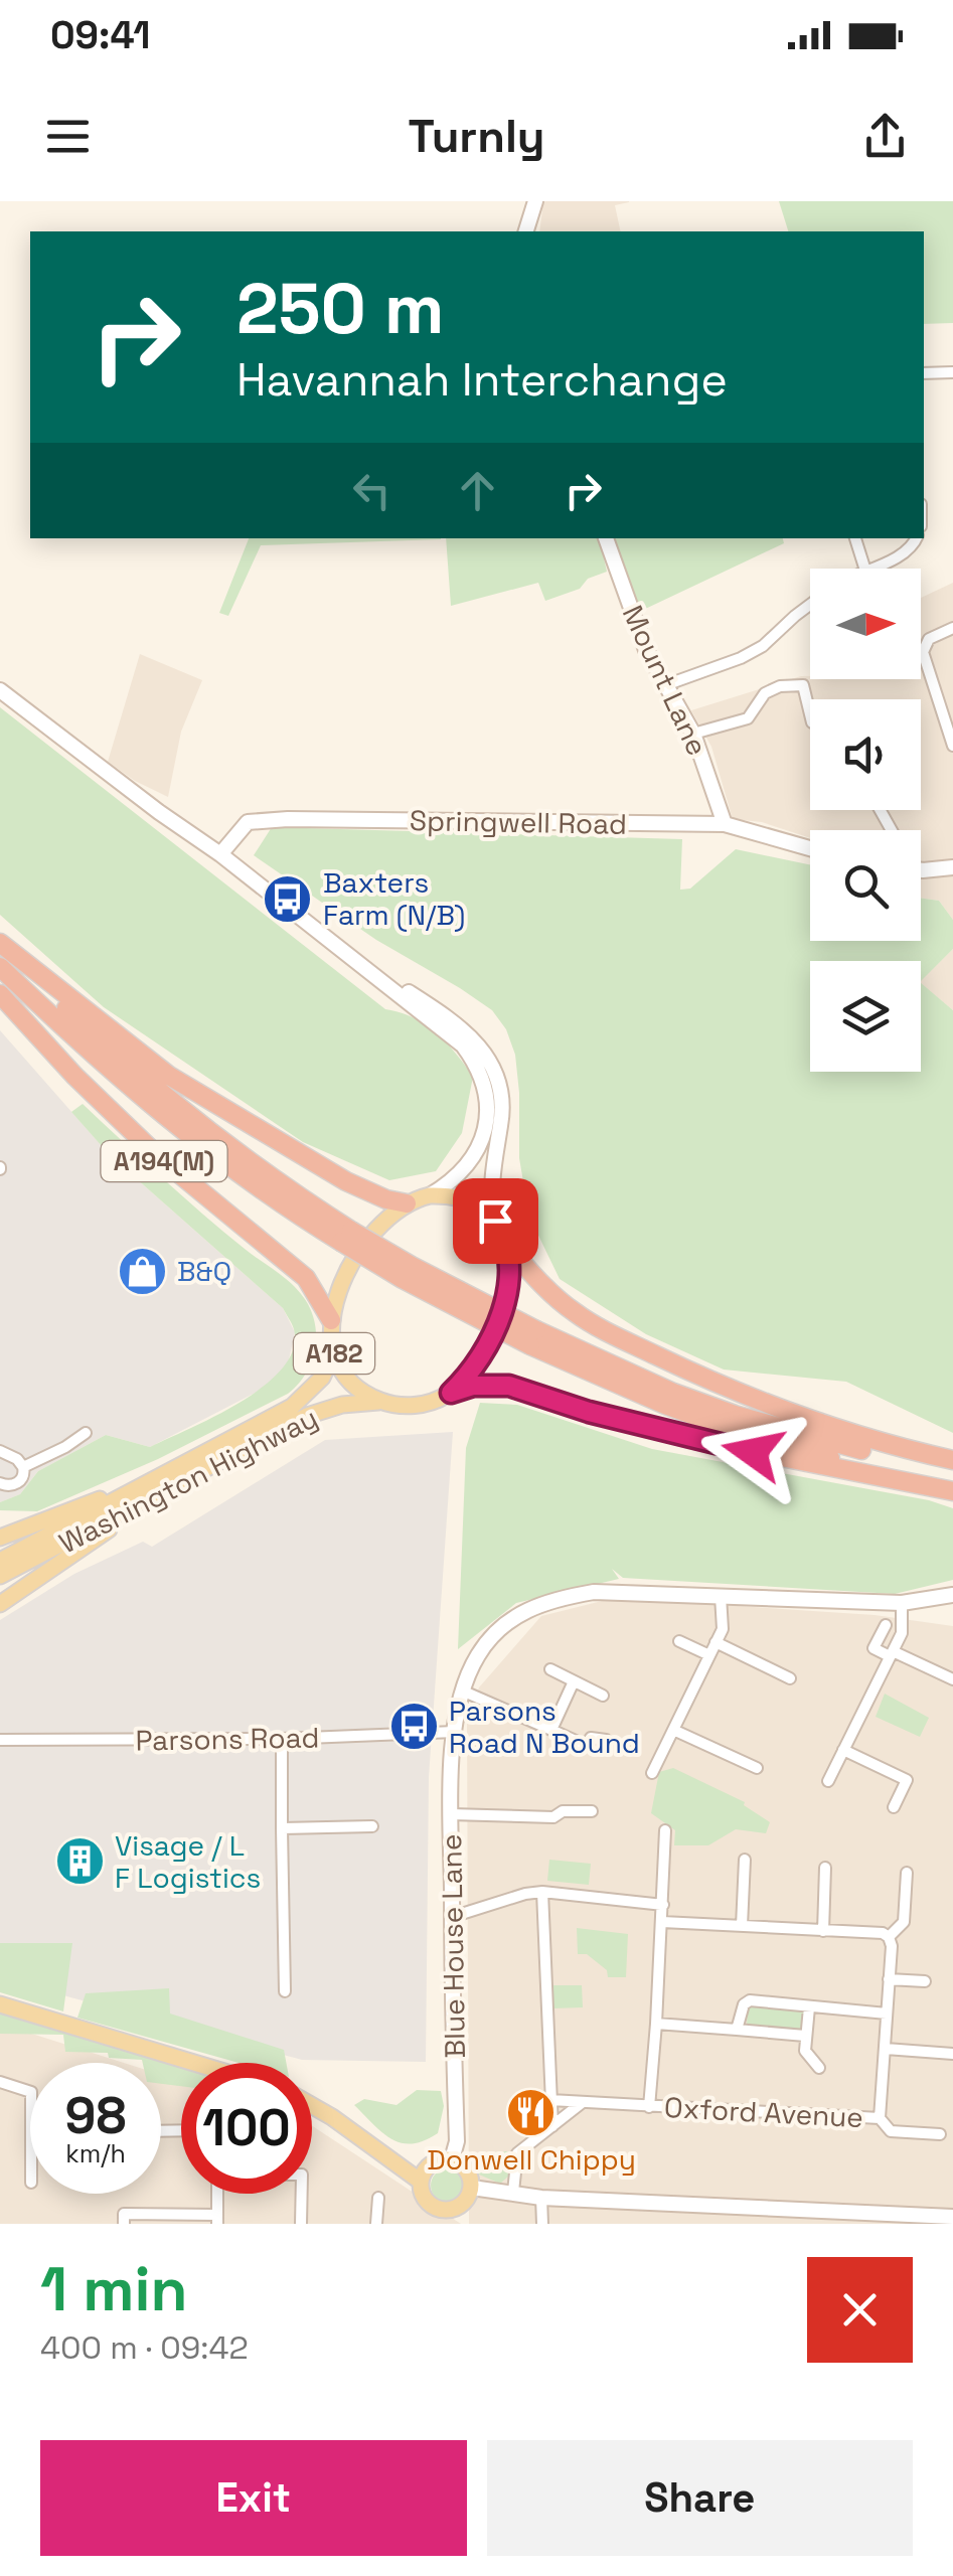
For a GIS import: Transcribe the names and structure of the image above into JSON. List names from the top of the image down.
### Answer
{
  "streets": {
    "highway": ["A194(M)"],
    "main road": ["A182", "Washington Highway"],
    "street": [
      "Mount Lane",
      "Springwell Road",
      "Parsons Road",
      "Blue House Lane",
      "Oxford Avenue"
    ]
  },
  "crossings": [
    ["Mount Lane", "Springwell Road"],
    ["A194(M)", "A182"],
    ["A194(M)", "Washington Highway"],
    ["A182", "Washington Highway"],
    ["Parsons Road", "Blue House Lane"]
  ],
  "places": {
    "bus stop": ["Baxters Farm (N/B)", "Parsons Road N Bound"],
    "shop": ["B&Q"],
    "building": ["Visage / L F Logistics"],
    "restaurant": ["Donwell Chippy"]
  },
  "north": "right",
  "page": {
    "status": "09:41",
    "header": "Turnly",
    "turn": ["250 m", "Havannah Interchange"],
    "speed": "98 km/h",
    "limit": "100",
    "heading": ["1 min", "400 m · 09:42"],
    "buttons": ["Exit", "Share"]
  }
}
